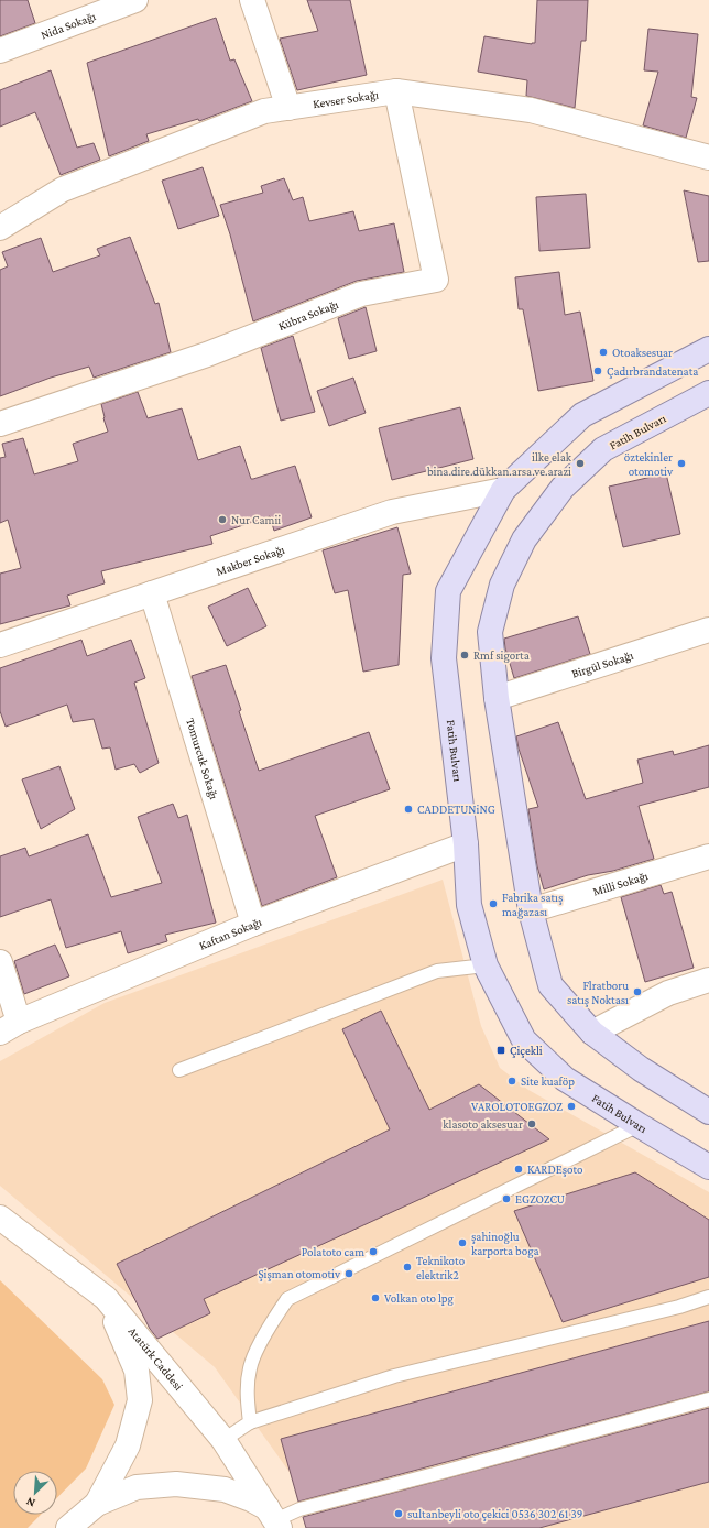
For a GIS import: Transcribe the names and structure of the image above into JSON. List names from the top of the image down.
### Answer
{
  "streets": {
    "main road": ["Fatih Bulvarı"],
    "street": [
      "Nida Sokağı",
      "Kevser Sokağı",
      "Kübra Sokağı",
      "Makber Sokağı",
      "Birgül Sokağı",
      "Tomurcuk Sokağı",
      "Milli Sokağı",
      "Kaftan Sokağı",
      "Atatürk Caddesi"
    ]
  },
  "crossings": [
    ["Kevser Sokağı", "Kübra Sokağı"],
    ["Fatih Bulvarı", "Makber Sokağı"],
    ["Fatih Bulvarı", "Birgül Sokağı"],
    ["Fatih Bulvarı", "Milli Sokağı"],
    ["Fatih Bulvarı", "Kaftan Sokağı"],
    ["Makber Sokağı", "Tomurcuk Sokağı"],
    ["Tomurcuk Sokağı", "Kaftan Sokağı"]
  ],
  "places": {
    "other": [
      "Otoaksesuar",
      "Çadırbrandatenata",
      "ilke elak bina.dire.dükkan.arsa.ve.arazi",
      "öztekinler otomotiv",
      "Nur Camii",
      "Rmf sigorta",
      "CADDETUNiNG",
      "Fabrika satış mağazası",
      "Flratboru satış Noktası",
      "Site kuaföp",
      "VAROLOTOEGZOZ",
      "klasoto aksesuar",
      "KARDEşoto",
      "EGZOZCU",
      "şahinoğlu karporta boga",
      "Polatoto cam",
      "Teknikoto elektrik2",
      "Şişman otomotiv",
      "Volkan oto lpg",
      "sultanbeyli oto çekici 0536 302 61 39"
    ],
    "transit": ["Çiçekli"]
  },
  "north": "bottom left"
}
